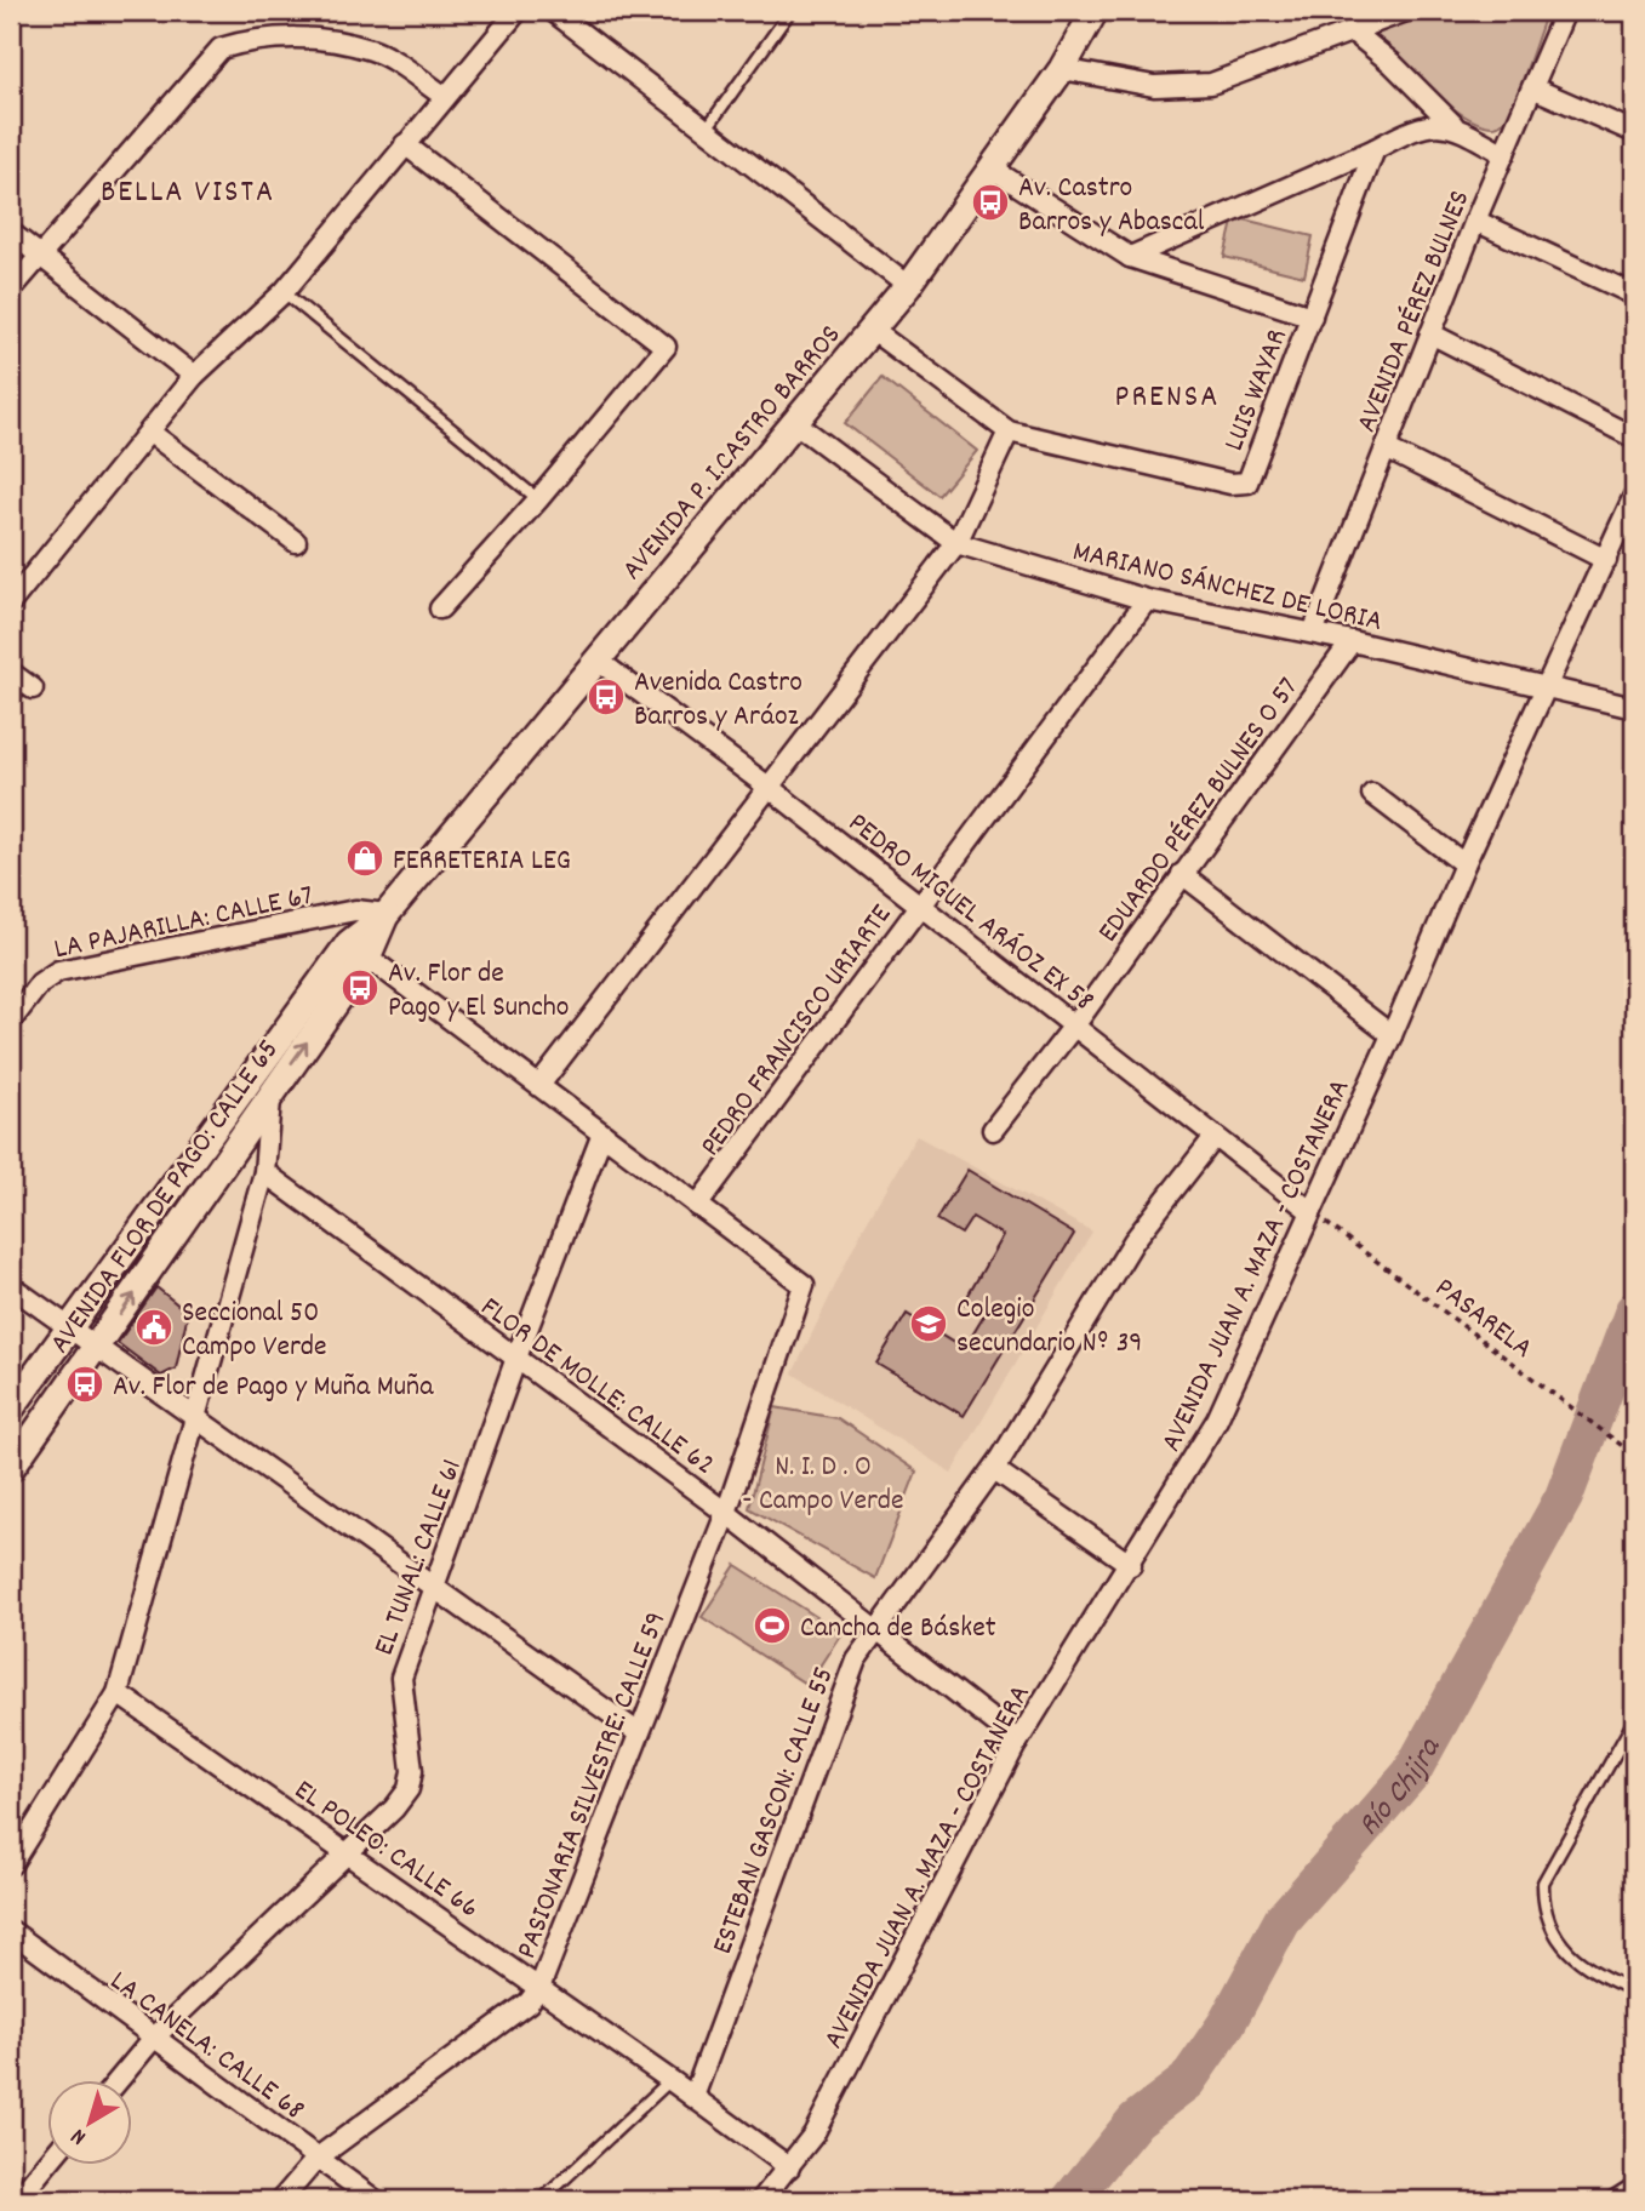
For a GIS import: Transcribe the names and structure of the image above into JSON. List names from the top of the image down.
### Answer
{
  "streets": {
    "street": [
      "AVENIDA PÉREZ BULNES",
      "LUIS WAYAR",
      "AVENIDA P. I.CASTRO BARROS",
      "MARIANO SÁNCHEZ DE LORIA",
      "EDUARDO PÉREZ BULNES O 57",
      "PEDRO MIGUEL ARÁOZ EX 58",
      "LA PAJARILLA: CALLE 67",
      "PEDRO FRANCISCO URIARTE",
      "AVENIDA FLOR DE PAGO: CALLE 65",
      "AVENIDA JUAN A. MAZA - COSTANERA",
      "FLOR DE MOLLE: CALLE 62",
      "EL TUNAL: CALLE 61",
      "PASIONARIA SILVESTRE: CALLE 59",
      "ESTEBAN GASCON: CALLE 55",
      "EL POLEO: CALLE 66",
      "LA CANELA: CALLE 68"
    ],
    "path": ["PASARELA"]
  },
  "crossings": [
    ["AVENIDA PÉREZ BULNES", "MARIANO SÁNCHEZ DE LORIA"],
    ["AVENIDA P. I.CASTRO BARROS", "MARIANO SÁNCHEZ DE LORIA"],
    ["AVENIDA P. I.CASTRO BARROS", "PEDRO MIGUEL ARÁOZ EX 58"],
    ["AVENIDA P. I.CASTRO BARROS", "LA PAJARILLA: CALLE 67"],
    ["AVENIDA P. I.CASTRO BARROS", "AVENIDA FLOR DE PAGO: CALLE 65"],
    ["MARIANO SÁNCHEZ DE LORIA", "EDUARDO PÉREZ BULNES O 57"],
    ["MARIANO SÁNCHEZ DE LORIA", "PEDRO FRANCISCO URIARTE"],
    ["MARIANO SÁNCHEZ DE LORIA", "AVENIDA JUAN A. MAZA - COSTANERA"],
    ["EDUARDO PÉREZ BULNES O 57", "PEDRO MIGUEL ARÁOZ EX 58"],
    ["PEDRO MIGUEL ARÁOZ EX 58", "PEDRO FRANCISCO URIARTE"],
    ["PEDRO MIGUEL ARÁOZ EX 58", "AVENIDA JUAN A. MAZA - COSTANERA"],
    ["PEDRO MIGUEL ARÁOZ EX 58", "PASARELA"],
    ["PEDRO MIGUEL ARÁOZ EX 58", "ESTEBAN GASCON: CALLE 55"],
    ["PEDRO FRANCISCO URIARTE", "PASIONARIA SILVESTRE: CALLE 59"],
    ["AVENIDA JUAN A. MAZA - COSTANERA", "PASARELA"],
    ["AVENIDA JUAN A. MAZA - COSTANERA", "FLOR DE MOLLE: CALLE 62"],
    ["AVENIDA JUAN A. MAZA - COSTANERA", "EL POLEO: CALLE 66"],
    ["FLOR DE MOLLE: CALLE 62", "EL TUNAL: CALLE 61"],
    ["FLOR DE MOLLE: CALLE 62", "PASIONARIA SILVESTRE: CALLE 59"],
    ["FLOR DE MOLLE: CALLE 62", "ESTEBAN GASCON: CALLE 55"],
    ["EL TUNAL: CALLE 61", "EL POLEO: CALLE 66"],
    ["EL TUNAL: CALLE 61", "LA CANELA: CALLE 68"],
    ["PASIONARIA SILVESTRE: CALLE 59", "EL POLEO: CALLE 66"],
    ["PASIONARIA SILVESTRE: CALLE 59", "LA CANELA: CALLE 68"],
    ["ESTEBAN GASCON: CALLE 55", "EL POLEO: CALLE 66"]
  ],
  "districts": ["BELLA VISTA", "PRENSA"],
  "water": ["Río Chijra"],
  "parks": ["N. I. D . O - Campo Verde"],
  "places": {
    "bus stop": [
      "Av. Castro Barros y Abascal",
      "Avenida Castro Barros y Aráoz",
      "Av. Flor de Pago y El Suncho",
      "Av. Flor de Pago y Muña Muña"
    ],
    "shop": ["FERRETERIA LEG"],
    "school or university": ["Colegio secundario Nº 39"],
    "public building": ["Seccional 50 Campo Verde"],
    "sports": ["Cancha de Básket"]
  },
  "north": "bottom left"
}
